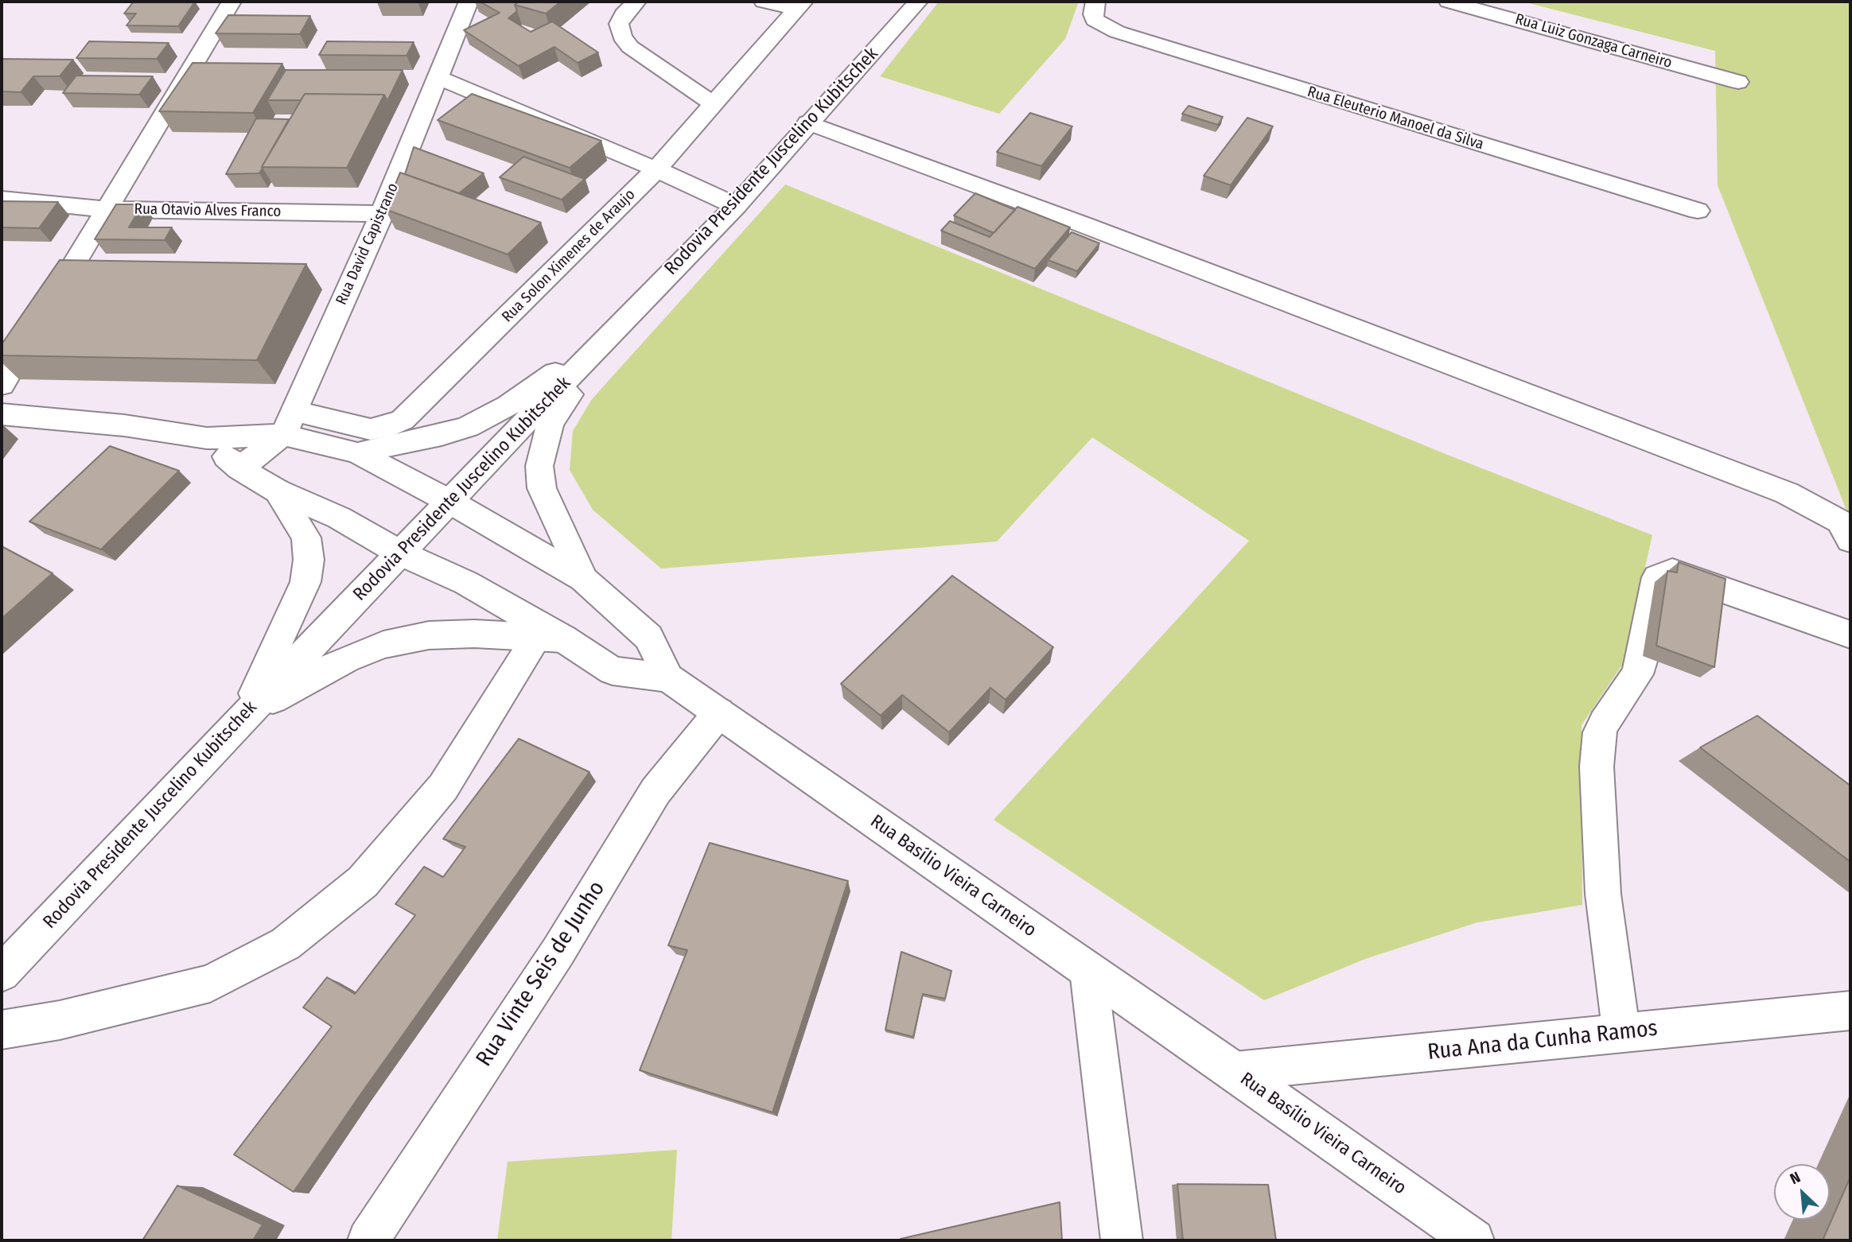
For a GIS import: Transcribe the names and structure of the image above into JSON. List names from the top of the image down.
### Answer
{
  "streets": {
    "main road": [
      "Rua Luiz Gonzaga Carneiro",
      "Rua Eleuterio Manoel da Silva",
      "Rodovia Presidente Juscelino Kubitschek",
      "Rua Otavio Alves Franco",
      "Rua David Capistrano",
      "Rua Solon Ximenes de Araujo",
      "Rua Basílio Vieira Carneiro",
      "Rua Vinte Seis de Junho",
      "Rua Ana da Cunha Ramos"
    ]
  },
  "crossings": [
    ["Rodovia Presidente Juscelino Kubitschek", "Rua Basílio Vieira Carneiro"],
    ["Rua Otavio Alves Franco", "Rua David Capistrano"],
    ["Rua David Capistrano", "Rua Solon Ximenes de Araujo"],
    ["Rua Basílio Vieira Carneiro", "Rua Vinte Seis de Junho"],
    ["Rua Basílio Vieira Carneiro", "Rua Ana da Cunha Ramos"]
  ],
  "north": "top left"
}
